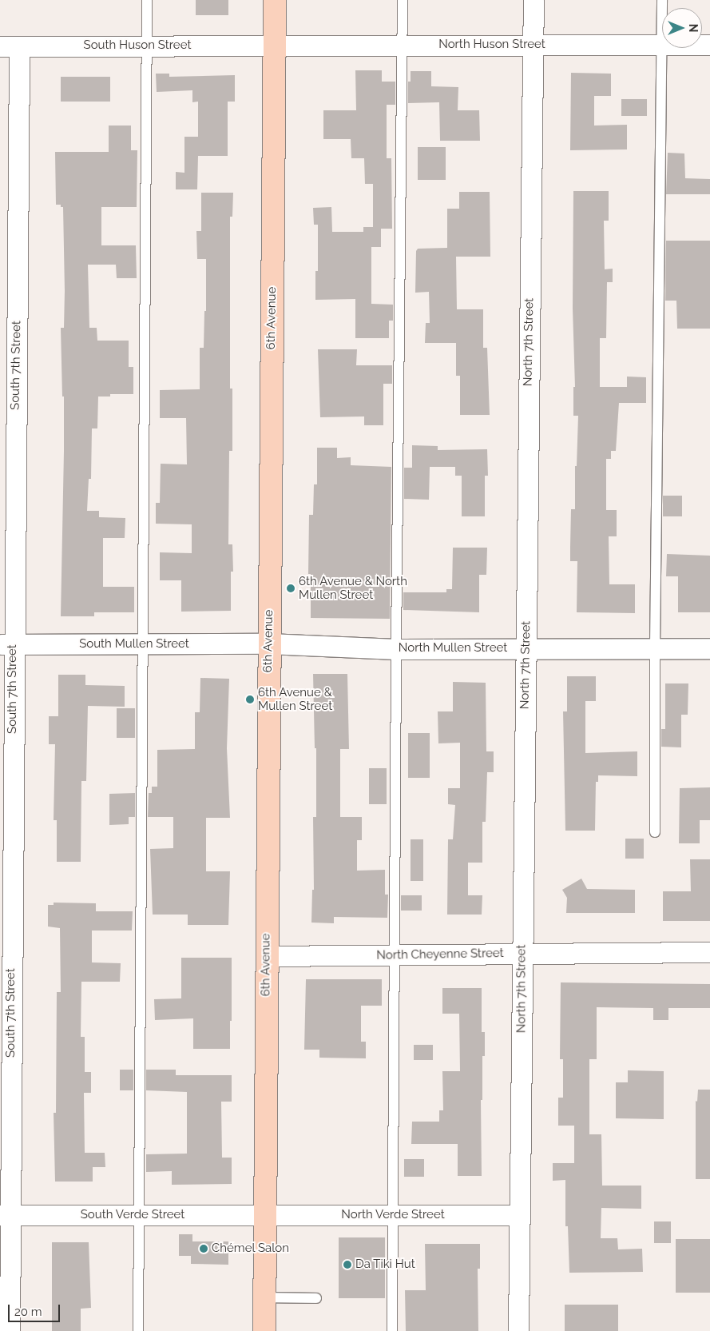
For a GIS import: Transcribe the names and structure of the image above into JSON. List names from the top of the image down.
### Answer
{
  "streets": {
    "main road": ["6th Avenue"],
    "street": [
      "North Huson Street",
      "South Huson Street",
      "North 7th Street",
      "South 7th Street",
      "South Mullen Street",
      "North Mullen Street",
      "North Cheyenne Street",
      "South Verde Street",
      "North Verde Street"
    ]
  },
  "crossings": [
    ["North Huson Street", "South Huson Street"],
    ["North Huson Street", "6th Avenue"],
    ["North Huson Street", "North 7th Street"],
    ["South Huson Street", "6th Avenue"],
    ["South Huson Street", "South 7th Street"],
    ["6th Avenue", "South Mullen Street"],
    ["6th Avenue", "North Mullen Street"],
    ["6th Avenue", "North Cheyenne Street"],
    ["6th Avenue", "South Verde Street"],
    ["6th Avenue", "North Verde Street"],
    ["North 7th Street", "North Mullen Street"],
    ["North 7th Street", "North Cheyenne Street"],
    ["North 7th Street", "North Verde Street"],
    ["South 7th Street", "South Mullen Street"],
    ["South 7th Street", "South Verde Street"],
    ["South Mullen Street", "North Mullen Street"],
    ["South Verde Street", "North Verde Street"]
  ],
  "places": [
    "6th Avenue & North Mullen Street",
    "6th Avenue & Mullen Street",
    "Chémel Salon",
    "Da Tiki Hut"
  ],
  "scale_bar": "20 m",
  "north": "right"
}
